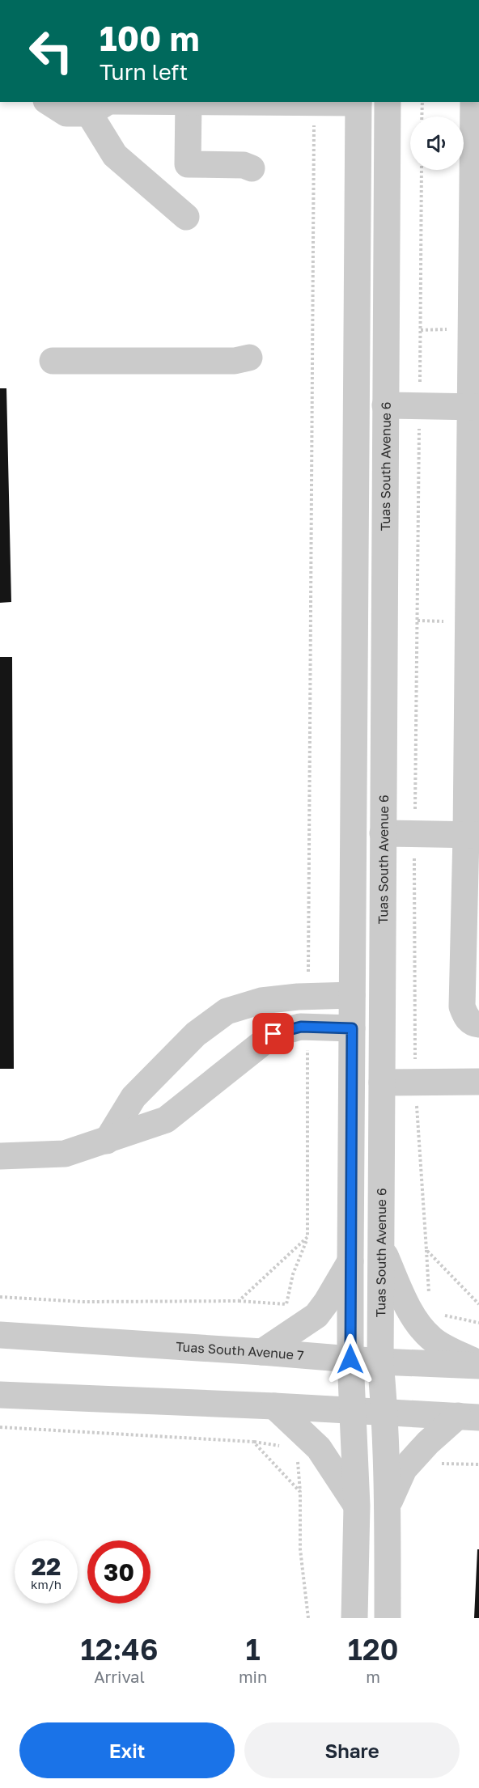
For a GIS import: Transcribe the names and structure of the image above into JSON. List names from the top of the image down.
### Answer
{
  "streets": {
    "street": ["Tuas South Avenue 6", "Tuas South Avenue 7"]
  },
  "crossings": [
    ["Tuas South Avenue 6", "Tuas South Avenue 7"]
  ],
  "page": {
    "turn": ["100 m", "Turn left"],
    "speed": "22 km/h",
    "limit": "30",
    "eta": [
      "12:46",
      "Arrival",
      "1",
      "min",
      "120",
      "m"
    ],
    "buttons": ["Exit", "Share"]
  }
}
